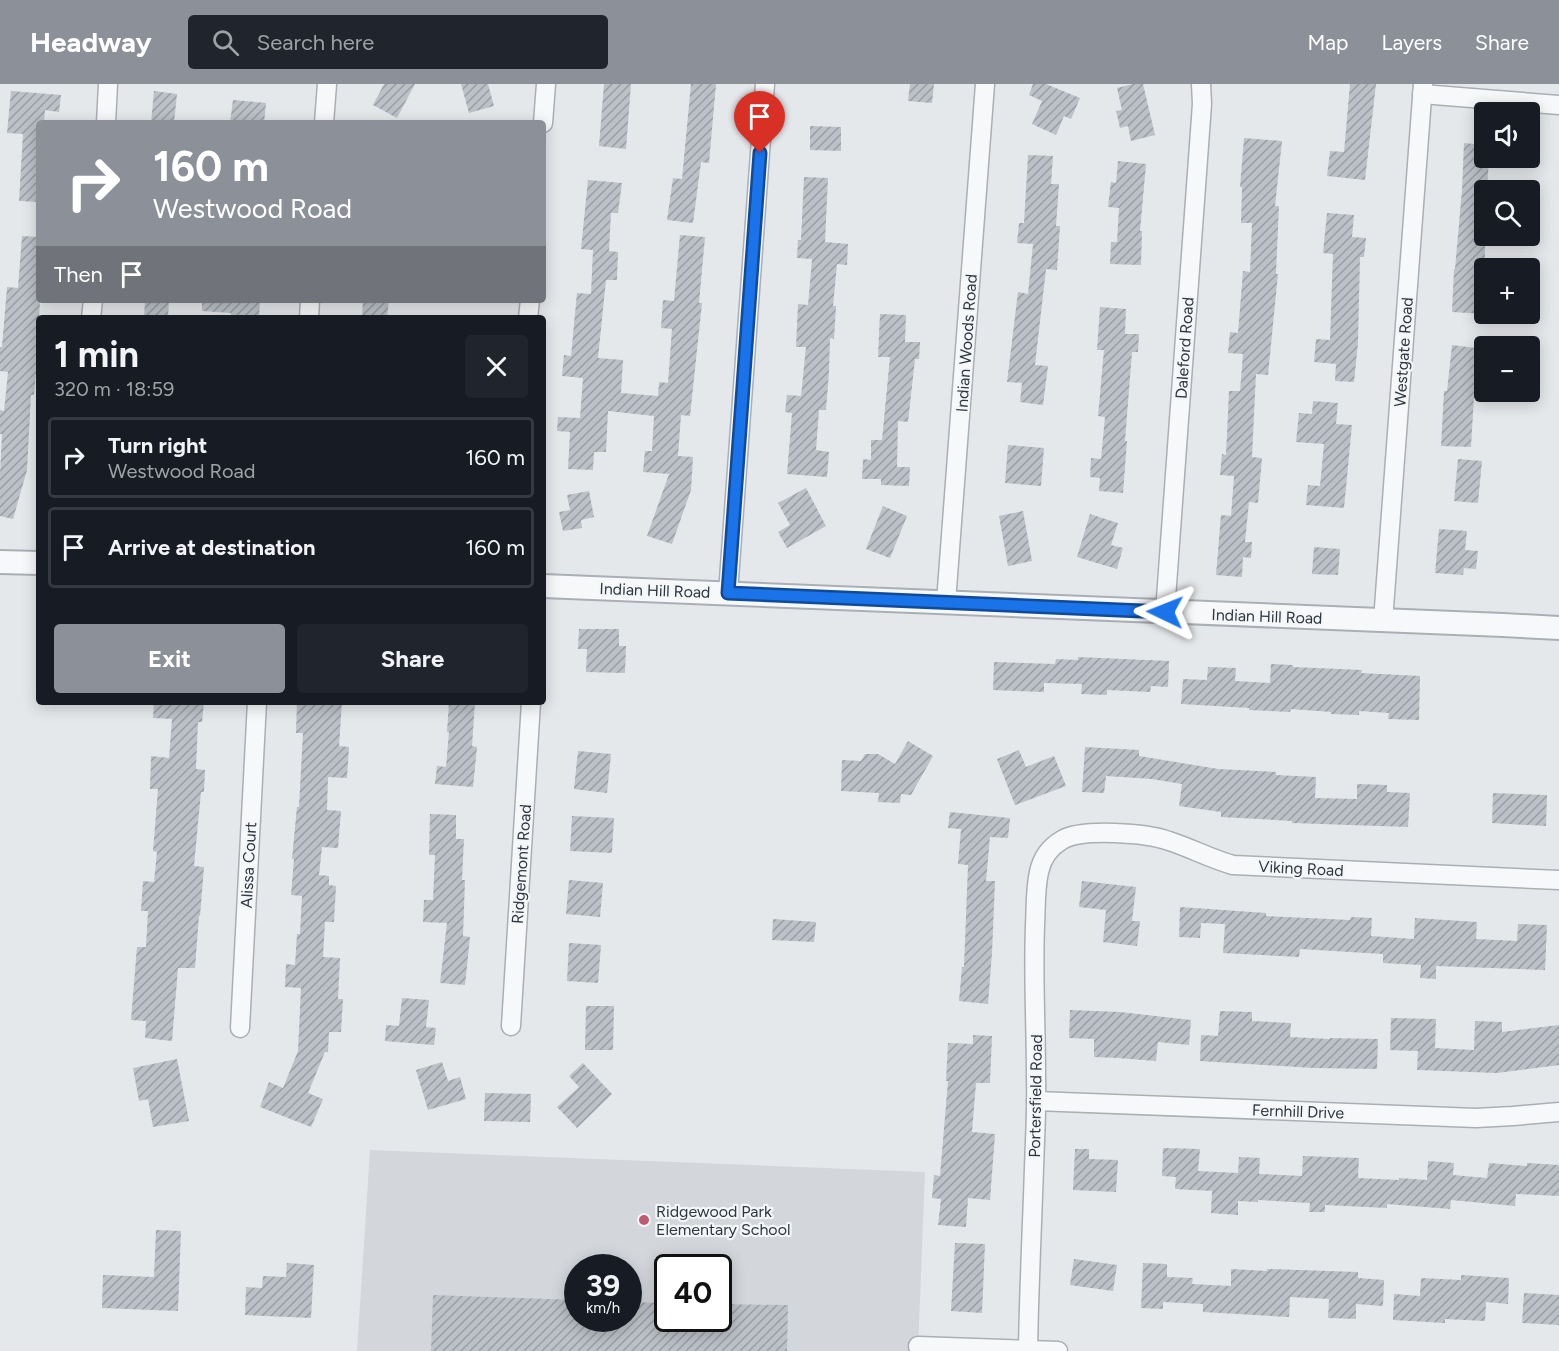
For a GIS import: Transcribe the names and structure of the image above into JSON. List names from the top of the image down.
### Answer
{
  "streets": {
    "street": [
      "Indian Woods Road",
      "Daleford Road",
      "Westgate Road",
      "Indian Hill Road",
      "Ridgemont Road",
      "Alissa Court",
      "Viking Road",
      "Portersfield Road",
      "Fernhill Drive"
    ]
  },
  "crossings": [
    ["Indian Woods Road", "Indian Hill Road"],
    ["Daleford Road", "Indian Hill Road"],
    ["Westgate Road", "Indian Hill Road"],
    ["Viking Road", "Portersfield Road"],
    ["Portersfield Road", "Fernhill Drive"]
  ],
  "places": ["Ridgewood Park Elementary School"],
  "page": {
    "header": "Headway",
    "search": "Search here",
    "nav": ["Map", "Layers", "Share"],
    "map_buttons": ["+", "−"],
    "turn": ["160 m", "Westwood Road"],
    "then": "Then",
    "heading": ["1 min", "320 m · 18:59"],
    "list": [
      {
        "name": "Turn right",
        "note": "Westwood Road",
        "value": "160 m"
      },
      {
        "name": "Arrive at destination",
        "value": "160 m"
      }
    ],
    "buttons": ["Exit", "Share"],
    "speed": "39 km/h",
    "limit": "40"
  }
}
